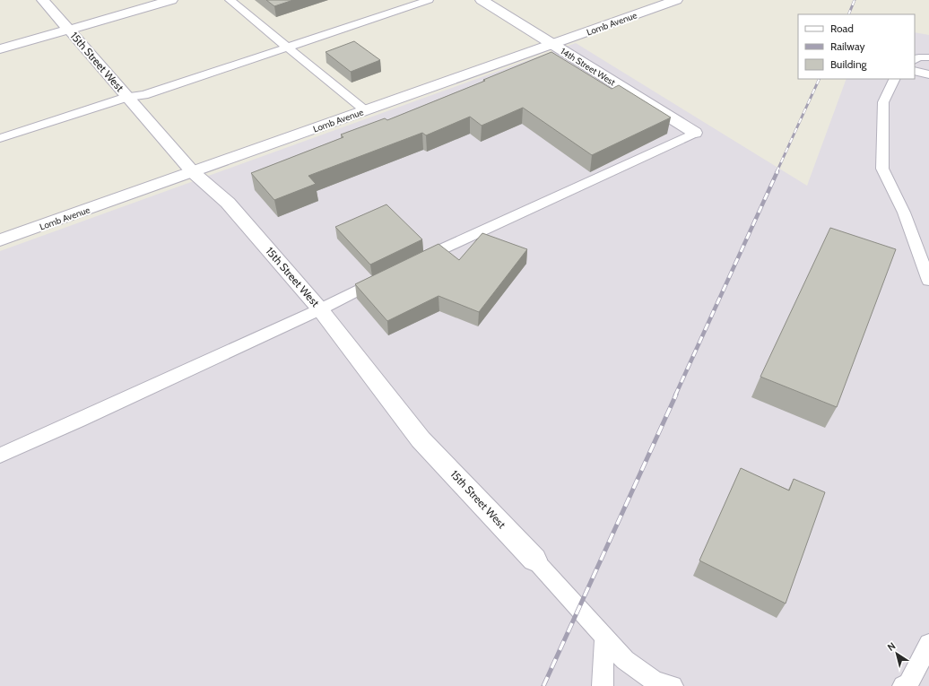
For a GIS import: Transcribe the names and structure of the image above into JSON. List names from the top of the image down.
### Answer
{
  "streets": {
    "street": ["Lomb Avenue", "15th Street West", "14th Street West"]
  },
  "crossings": [
    ["Lomb Avenue", "15th Street West"],
    ["Lomb Avenue", "14th Street West"]
  ],
  "legend": ["Road", "Railway", "Building"],
  "north": "top left"
}
